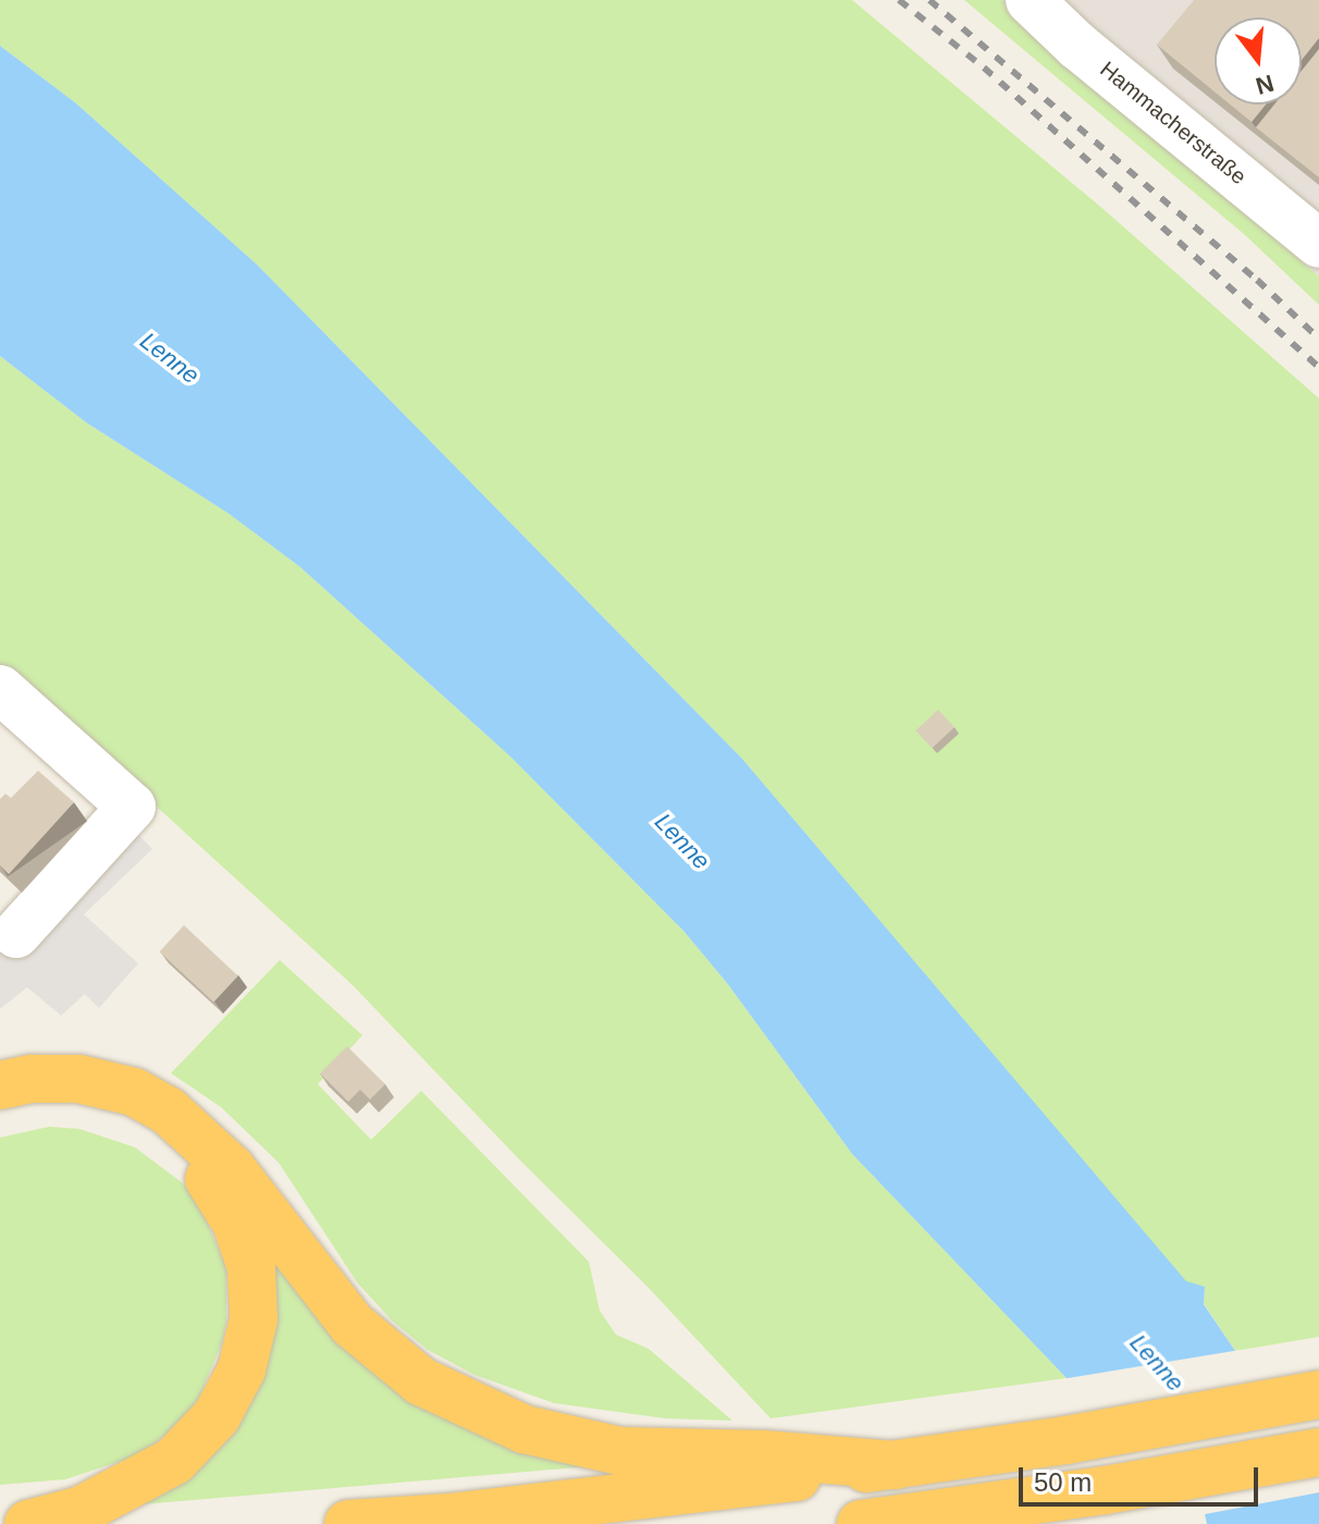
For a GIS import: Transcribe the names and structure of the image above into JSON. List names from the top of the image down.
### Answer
{
  "streets": {
    "street": ["Hammacherstraße"]
  },
  "water": ["Lenne"],
  "scale_bar": "50 m",
  "north": "bottom"
}
